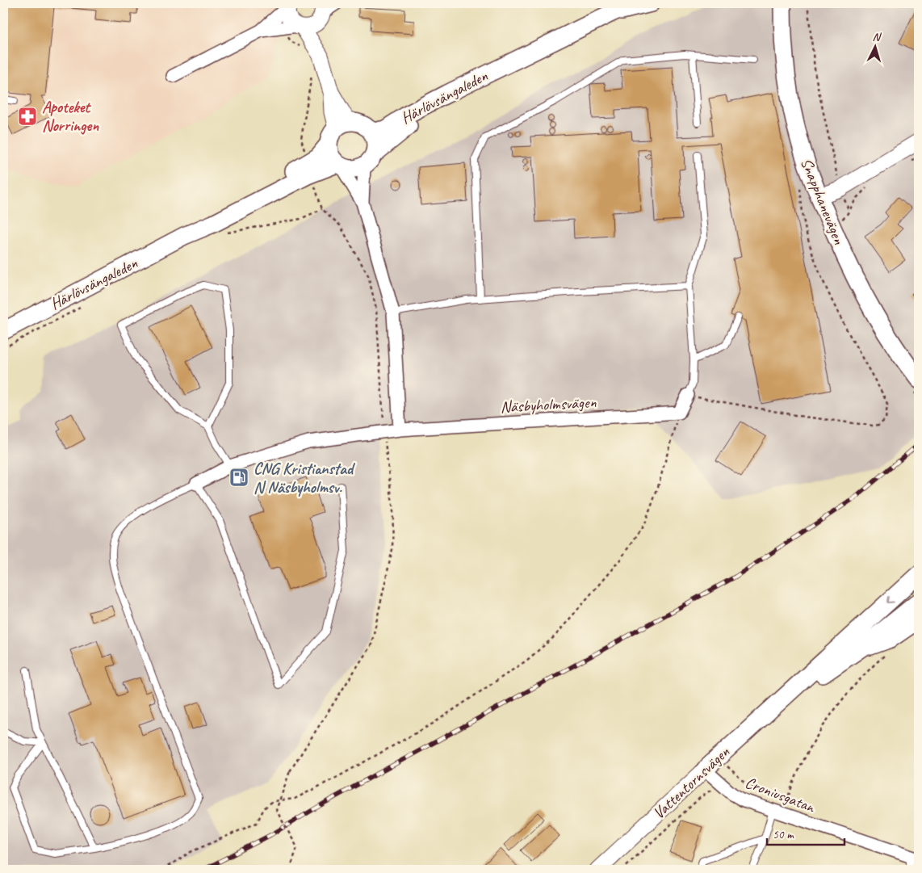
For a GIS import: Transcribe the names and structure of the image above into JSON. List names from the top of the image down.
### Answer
{
  "streets": {
    "main road": ["Härlövsängaleden", "Snapphanevägen", "Vattentornsvägen"],
    "street": ["Näsbyholmsvägen", "Croniusgatan"]
  },
  "crossings": [
    ["Vattentornsvägen", "Croniusgatan"]
  ],
  "places": {
    "pharmacy": ["Apoteket Norringen"],
    "fuel station": ["CNG Kristianstad N Näsbyholmsv."]
  },
  "scale_bar": "50 m",
  "north": "top"
}
